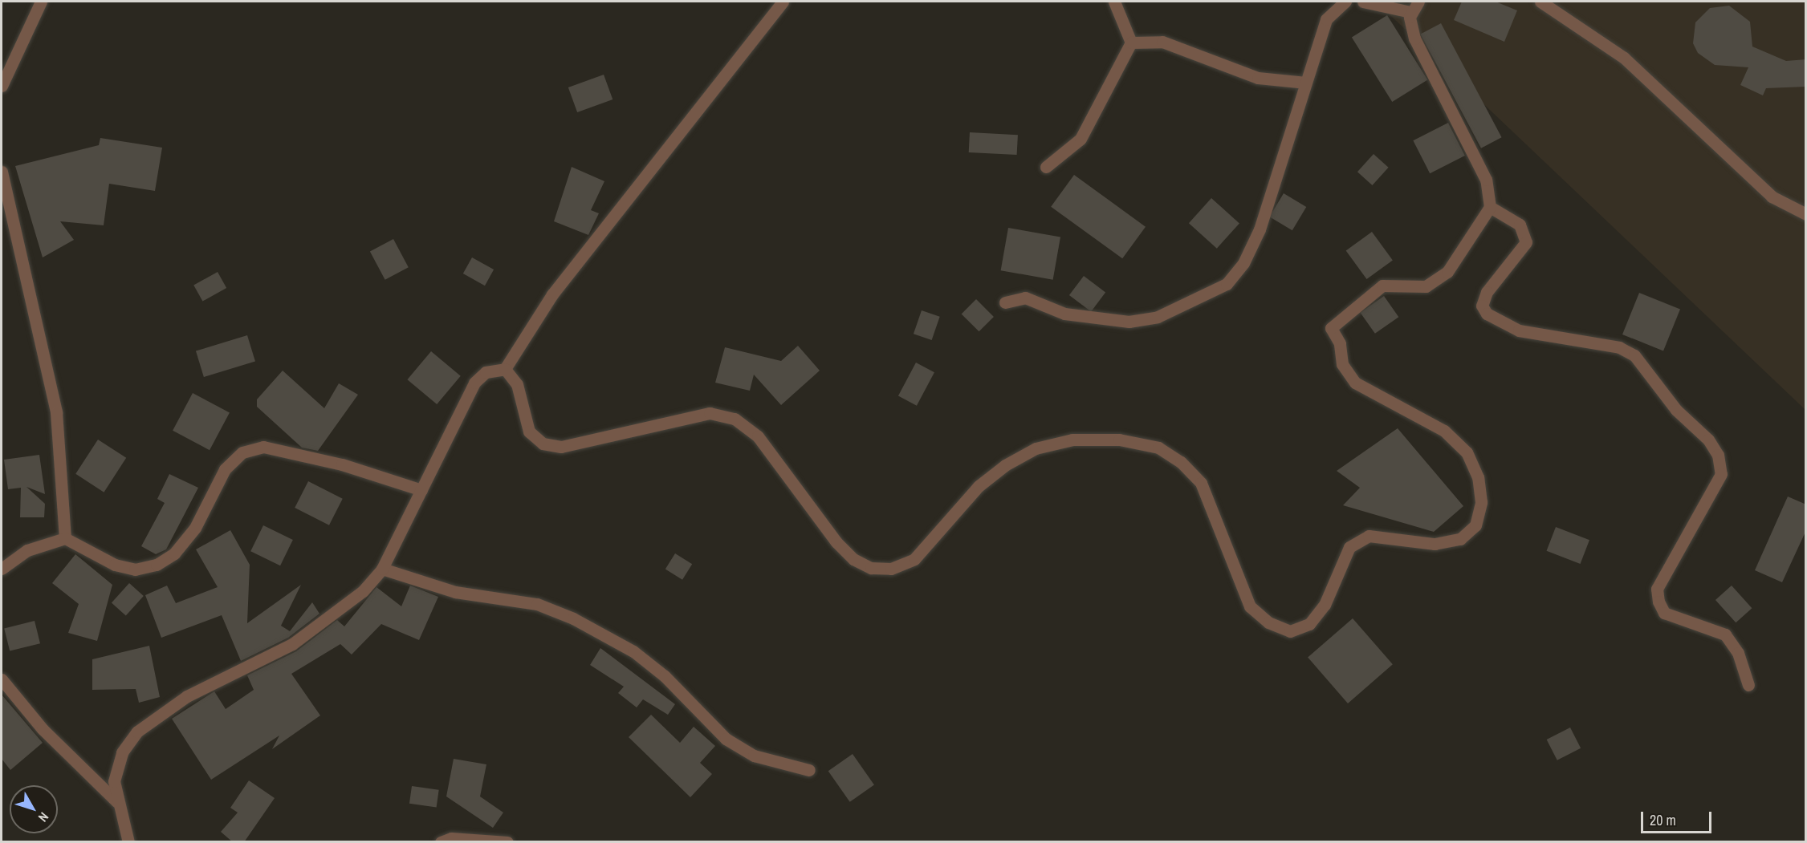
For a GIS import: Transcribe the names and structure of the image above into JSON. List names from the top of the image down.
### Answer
{
  "scale_bar": "20 m",
  "north": "bottom right"
}
